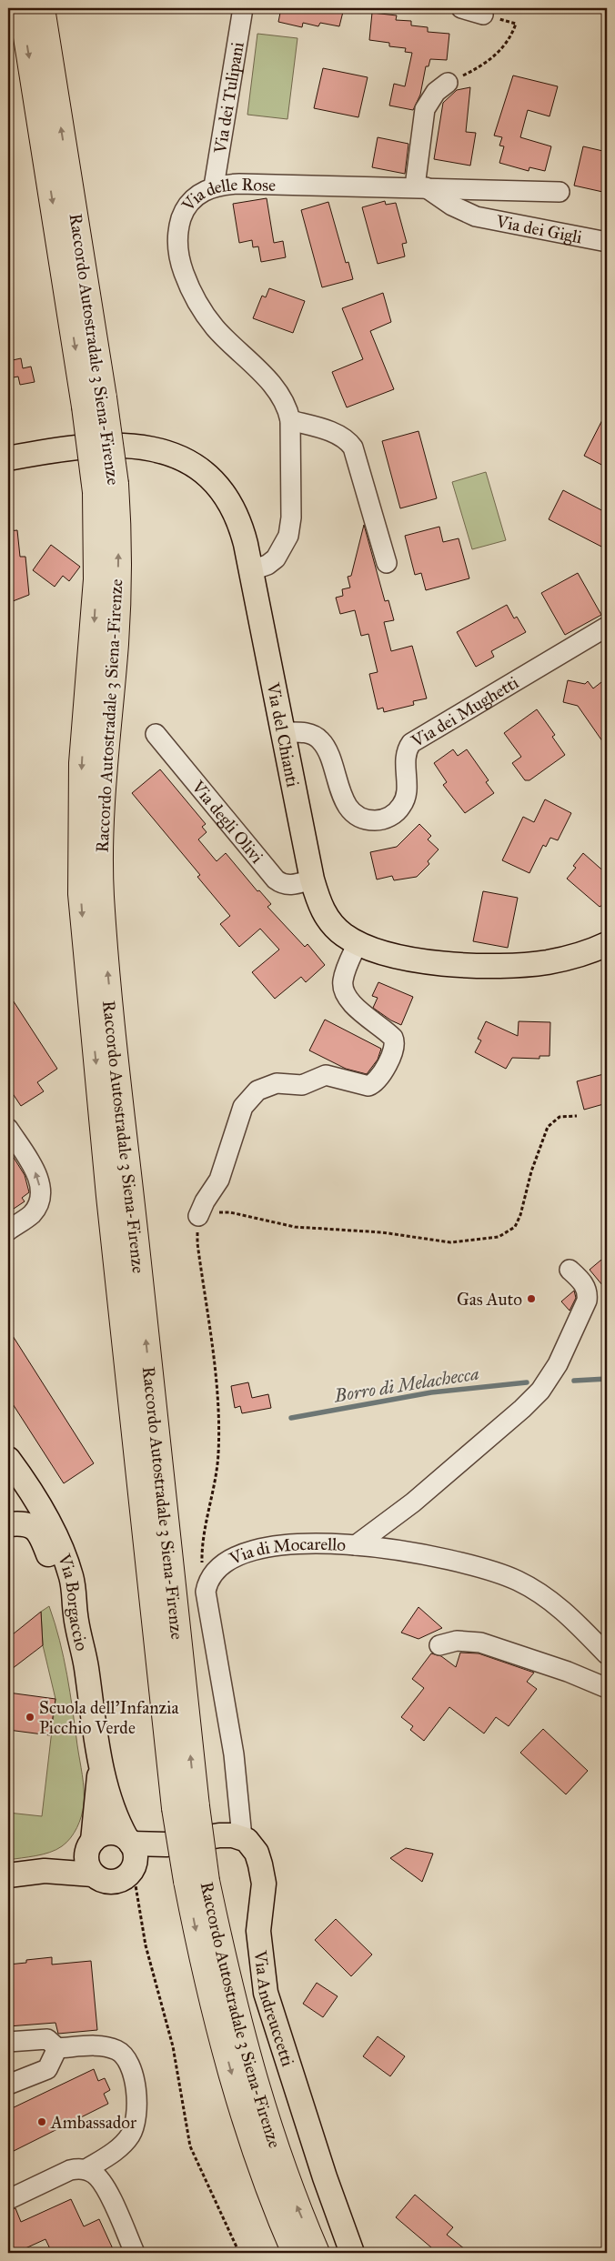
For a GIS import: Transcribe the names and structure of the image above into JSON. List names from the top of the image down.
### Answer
{
  "streets": {
    "highway": ["Raccordo Autostradale 3 Siena-Firenze"],
    "main road": ["Via del Chianti", "Via Borgaccio", "Via Andreuccetti"],
    "street": [
      "Via dei Tulipani",
      "Via delle Rose",
      "Via dei Gigli",
      "Via dei Mughetti",
      "Via degli Olivi",
      "Via di Mocarello"
    ]
  },
  "crossings": [
    ["Via dei Tulipani", "Via delle Rose"],
    ["Via delle Rose", "Via dei Gigli"],
    ["Via delle Rose", "Via del Chianti"],
    ["Via dei Mughetti", "Via del Chianti"],
    ["Via del Chianti", "Via degli Olivi"]
  ],
  "water": ["Borro di Melachecca"],
  "places": ["Gas Auto", "Scuola dell'Infanzia Picchio Verde", "Ambassador"]
}
